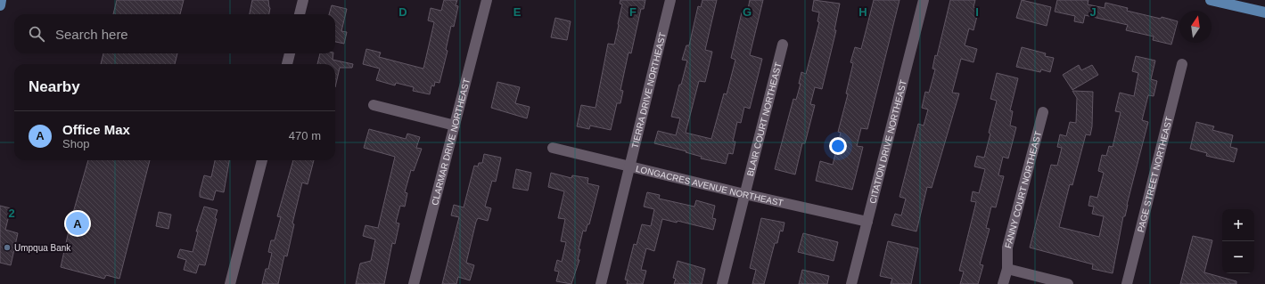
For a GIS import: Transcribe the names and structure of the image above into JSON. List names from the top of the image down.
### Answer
{
  "streets": {
    "street": [
      "TIERRA DRIVE NORTHEAST",
      "BLAIR COURT NORTHEAST",
      "CLARMAR DRIVE NORTHEAST",
      "CITATION DRIVE NORTHEAST",
      "PAGE STREET NORTHEAST",
      "LONGACRES AVENUE NORTHEAST",
      "FANNY COURT NORTHEAST"
    ]
  },
  "crossings": [
    ["TIERRA DRIVE NORTHEAST", "LONGACRES AVENUE NORTHEAST"],
    ["BLAIR COURT NORTHEAST", "LONGACRES AVENUE NORTHEAST"],
    ["CITATION DRIVE NORTHEAST", "LONGACRES AVENUE NORTHEAST"]
  ],
  "places": ["Umpqua Bank"],
  "north": "top",
  "page": {
    "search": "Search here",
    "heading": "Nearby",
    "list": [
      {
        "mark": "A",
        "name": "Office Max",
        "note": "Shop",
        "value": "470 m"
      }
    ],
    "map_buttons": ["+", "−"],
    "pins": "A"
  },
  "grid": {
    "columns": [
      "D",
      "E",
      "F",
      "G",
      "H",
      "I",
      "J"
    ],
    "rows": ["2"]
  }
}
